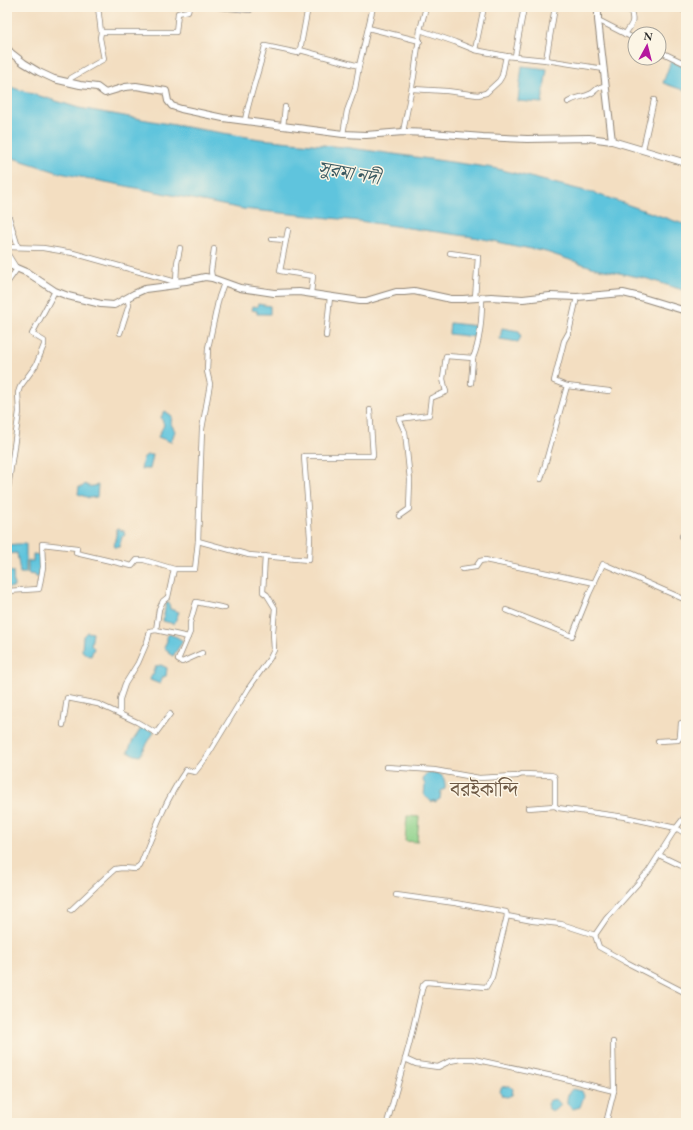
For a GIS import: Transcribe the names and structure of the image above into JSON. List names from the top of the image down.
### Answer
{
  "districts": ["বরইকান্দি"],
  "water": ["সুরমা নদী"],
  "north": "top"
}
